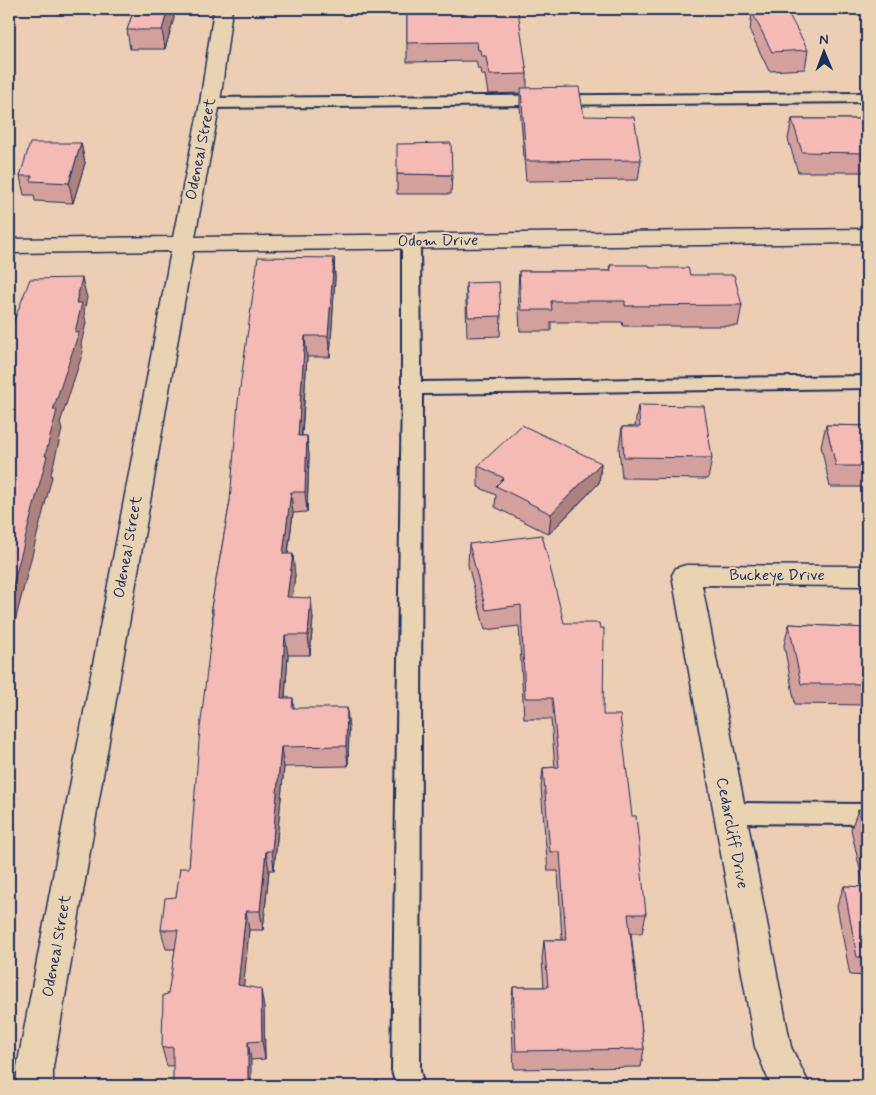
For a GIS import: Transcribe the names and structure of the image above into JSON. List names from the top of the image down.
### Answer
{
  "streets": {
    "street": [
      "Odeneal Street",
      "Odom Drive",
      "Buckeye Drive",
      "Cedarcliff Drive"
    ]
  },
  "crossings": [
    ["Odeneal Street", "Odom Drive"],
    ["Buckeye Drive", "Cedarcliff Drive"]
  ],
  "north": "top"
}
